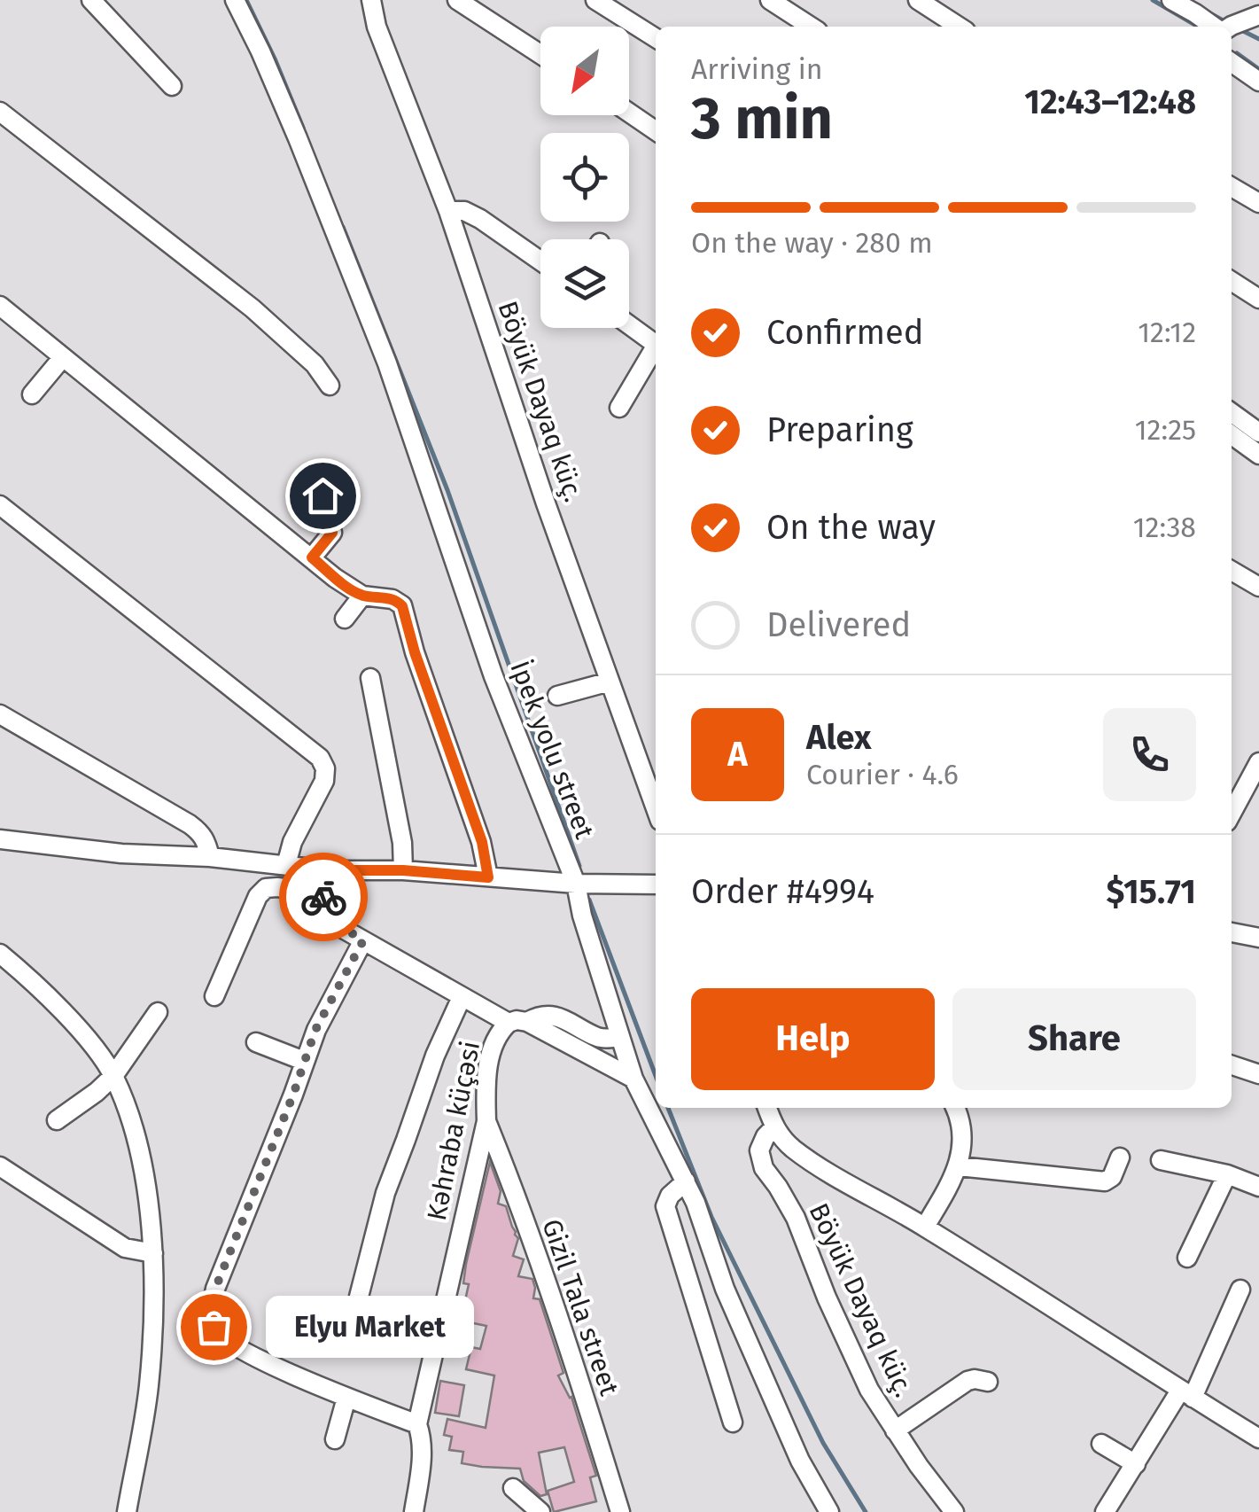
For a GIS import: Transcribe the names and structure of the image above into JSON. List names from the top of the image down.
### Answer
{
  "streets": {
    "street": [
      "Böyük Dayaq küç.",
      "İpek yolu street",
      "Kəhraba küçəsi",
      "Gizil Tala street"
    ]
  },
  "crossings": [
    ["Kəhraba küçəsi", "Gizil Tala street"]
  ],
  "places": ["Elyu Market"],
  "north": "bottom left",
  "page": {
    "heading": ["3 min", "Arriving in", "12:43–12:48"],
    "panel": [
      "Alex",
      "Courier · 4.6",
      "Order #4994",
      "$15.71"
    ],
    "bar": "On the way · 280 m",
    "list": [
      ["Confirmed", "12:12"],
      ["Preparing", "12:25"],
      ["On the way", "12:38"],
      "Delivered"
    ],
    "round": "A",
    "buttons": ["Help", "Share"],
    "bubble": "Elyu Market"
  }
}
